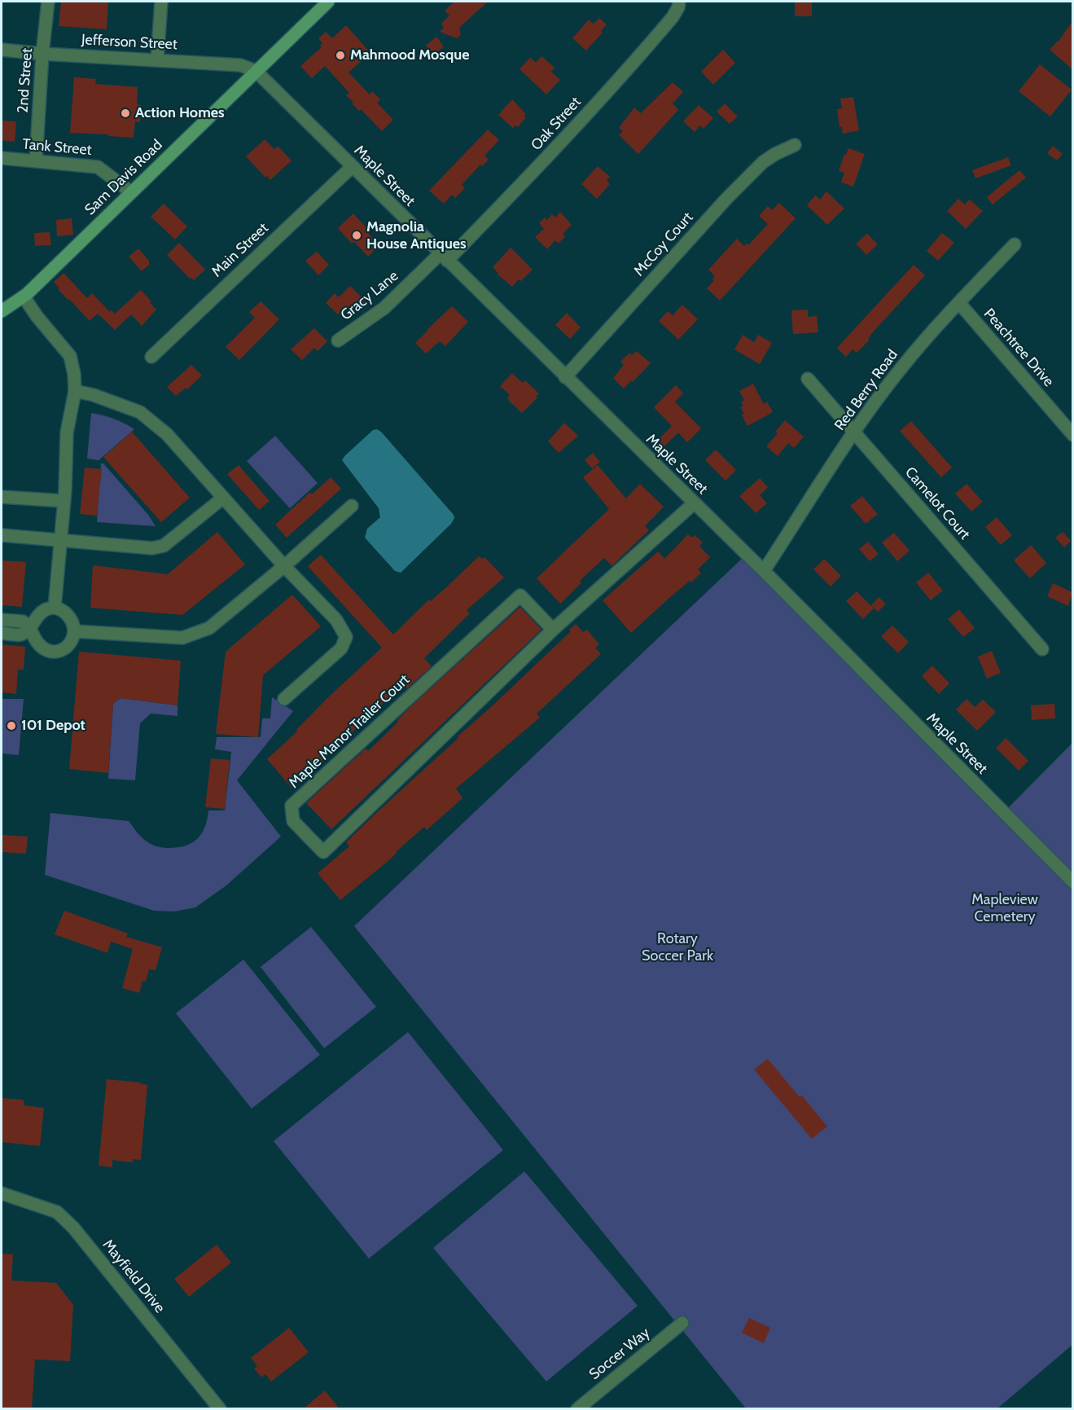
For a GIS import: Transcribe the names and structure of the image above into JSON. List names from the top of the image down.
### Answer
{
  "streets": {
    "street": [
      "Jefferson Street",
      "2nd Street",
      "Oak Street",
      "Tank Street",
      "Maple Street",
      "Sam Davis Road",
      "McCoy Court",
      "Main Street",
      "Gracy Lane",
      "Peachtree Drive",
      "Red Berry Road",
      "Camelot Court",
      "Maple Manor Trailer Court",
      "Mayfield Drive",
      "Soccer Way"
    ]
  },
  "crossings": [
    ["Jefferson Street", "2nd Street"],
    ["Jefferson Street", "Maple Street"],
    ["Jefferson Street", "Sam Davis Road"],
    ["2nd Street", "Tank Street"],
    ["Oak Street", "Maple Street"],
    ["Oak Street", "Gracy Lane"],
    ["Tank Street", "Sam Davis Road"],
    ["Maple Street", "Sam Davis Road"],
    ["Maple Street", "McCoy Court"],
    ["Maple Street", "Main Street"],
    ["Maple Street", "Gracy Lane"],
    ["Maple Street", "Red Berry Road"],
    ["Maple Street", "Maple Manor Trailer Court"],
    ["Peachtree Drive", "Red Berry Road"],
    ["Red Berry Road", "Camelot Court"]
  ],
  "parks": ["Mapleview Cemetery", "Rotary Soccer Park"],
  "places": [
    "Mahmood Mosque",
    "Action Homes",
    "Magnolia House Antiques",
    "101 Depot"
  ]
}
